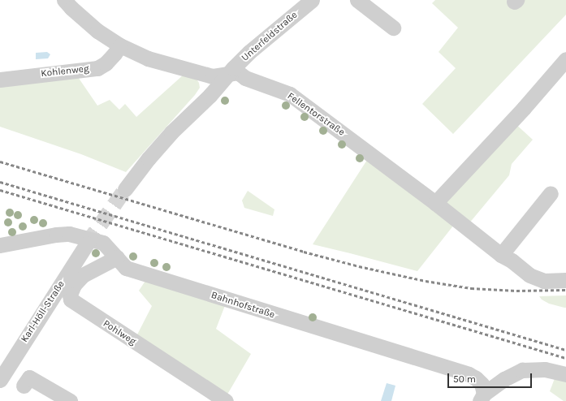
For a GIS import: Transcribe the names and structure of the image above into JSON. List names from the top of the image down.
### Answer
{
  "streets": {
    "street": [
      "Unterfeldstraße",
      "Kohlenweg",
      "Fellentorstraße",
      "Bahnhofstraße",
      "Karl-Höll-Straße",
      "Pohlweg"
    ]
  },
  "crossings": [
    ["Unterfeldstraße", "Fellentorstraße"],
    ["Kohlenweg", "Fellentorstraße"],
    ["Bahnhofstraße", "Pohlweg"]
  ],
  "scale_bar": "50 m"
}
